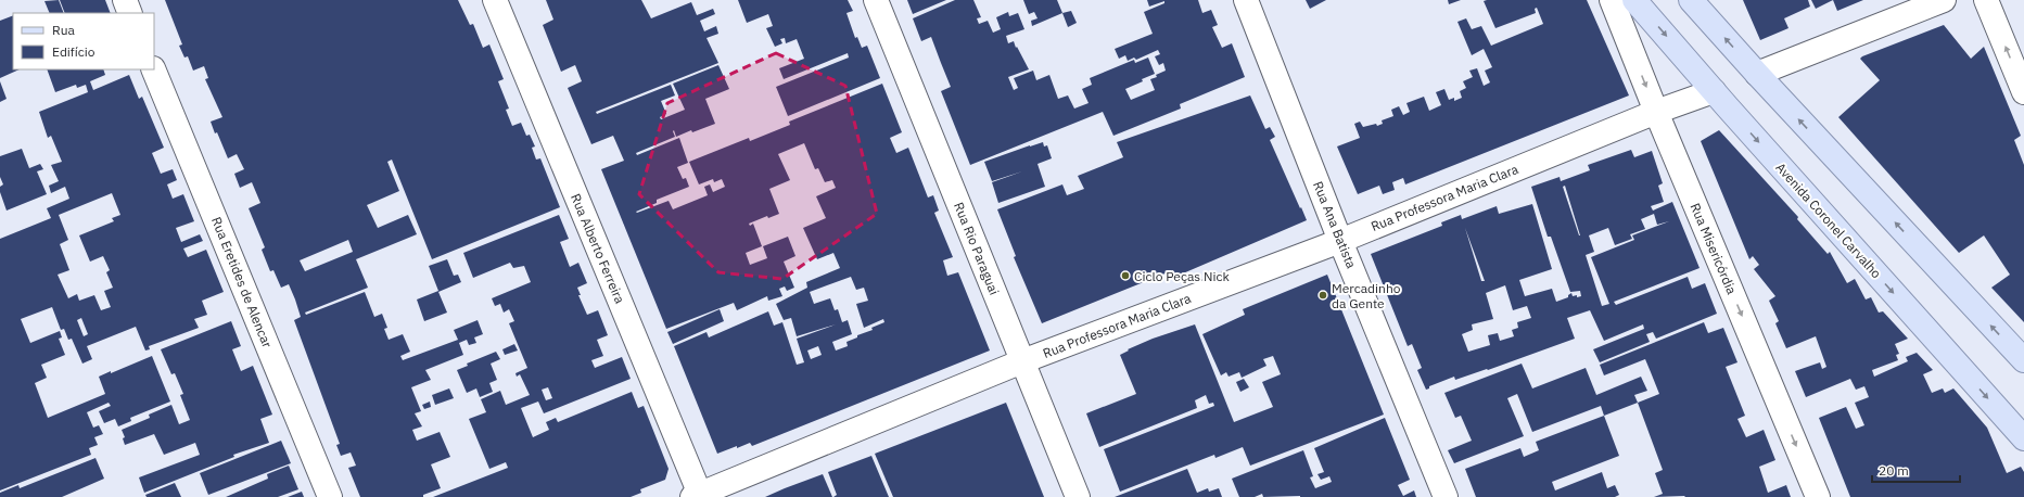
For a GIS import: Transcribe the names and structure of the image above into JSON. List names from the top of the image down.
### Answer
{
  "streets": {
    "main road": ["Avenida Coronel Carvalho"],
    "street": [
      "Rua Professora Maria Clara",
      "Rua Ana Batista",
      "Rua Alberto Ferreira",
      "Rua Rio Paraguai",
      "Rua Misericórdia",
      "Rua Eretides de Alencar"
    ]
  },
  "crossings": [
    ["Rua Professora Maria Clara", "Avenida Coronel Carvalho"],
    ["Rua Professora Maria Clara", "Rua Ana Batista"],
    ["Rua Professora Maria Clara", "Rua Alberto Ferreira"],
    ["Rua Professora Maria Clara", "Rua Rio Paraguai"],
    ["Rua Professora Maria Clara", "Rua Misericórdia"]
  ],
  "one_way": ["Rua Misericórdia"],
  "places": ["Ciclo Peças Nick", "Mercadinho da Gente"],
  "legend": ["Rua", "Edifício"],
  "scale_bar": "20 m"
}
